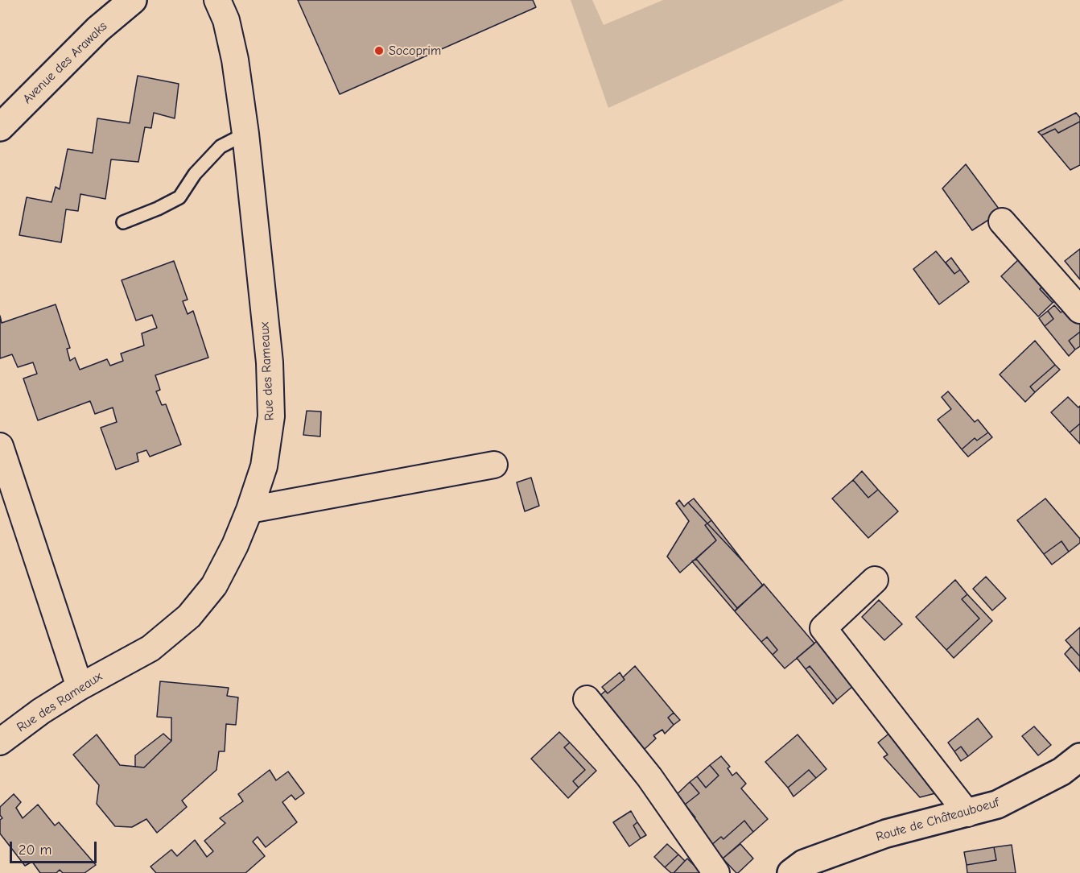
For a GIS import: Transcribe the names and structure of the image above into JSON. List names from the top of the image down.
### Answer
{
  "streets": {
    "main road": ["Avenue des Arawaks", "Route de Châteauboeuf"],
    "street": ["Rue des Rameaux"]
  },
  "places": ["Socoprim"],
  "scale_bar": "20 m"
}
